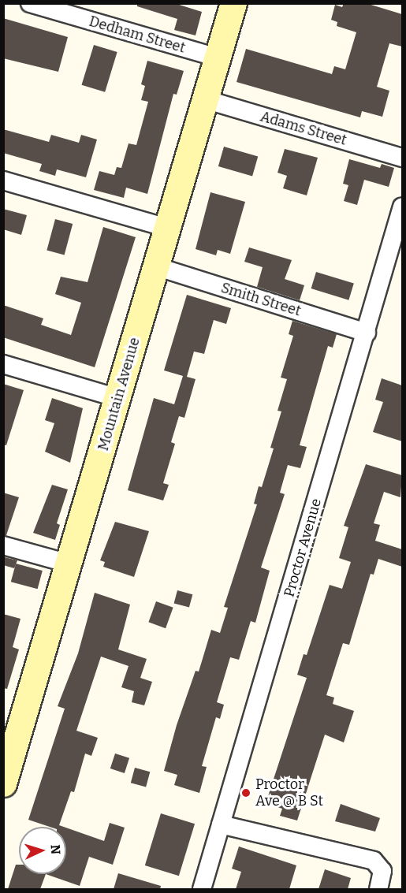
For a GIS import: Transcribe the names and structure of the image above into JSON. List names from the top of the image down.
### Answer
{
  "streets": {
    "street": [
      "Dedham Street",
      "Adams Street",
      "Smith Street",
      "Mountain Avenue",
      "Proctor Avenue"
    ]
  },
  "crossings": [
    ["Dedham Street", "Mountain Avenue"],
    ["Adams Street", "Mountain Avenue"],
    ["Smith Street", "Mountain Avenue"],
    ["Smith Street", "Proctor Avenue"]
  ],
  "places": ["Proctor Ave @ B St"],
  "north": "right"
}
